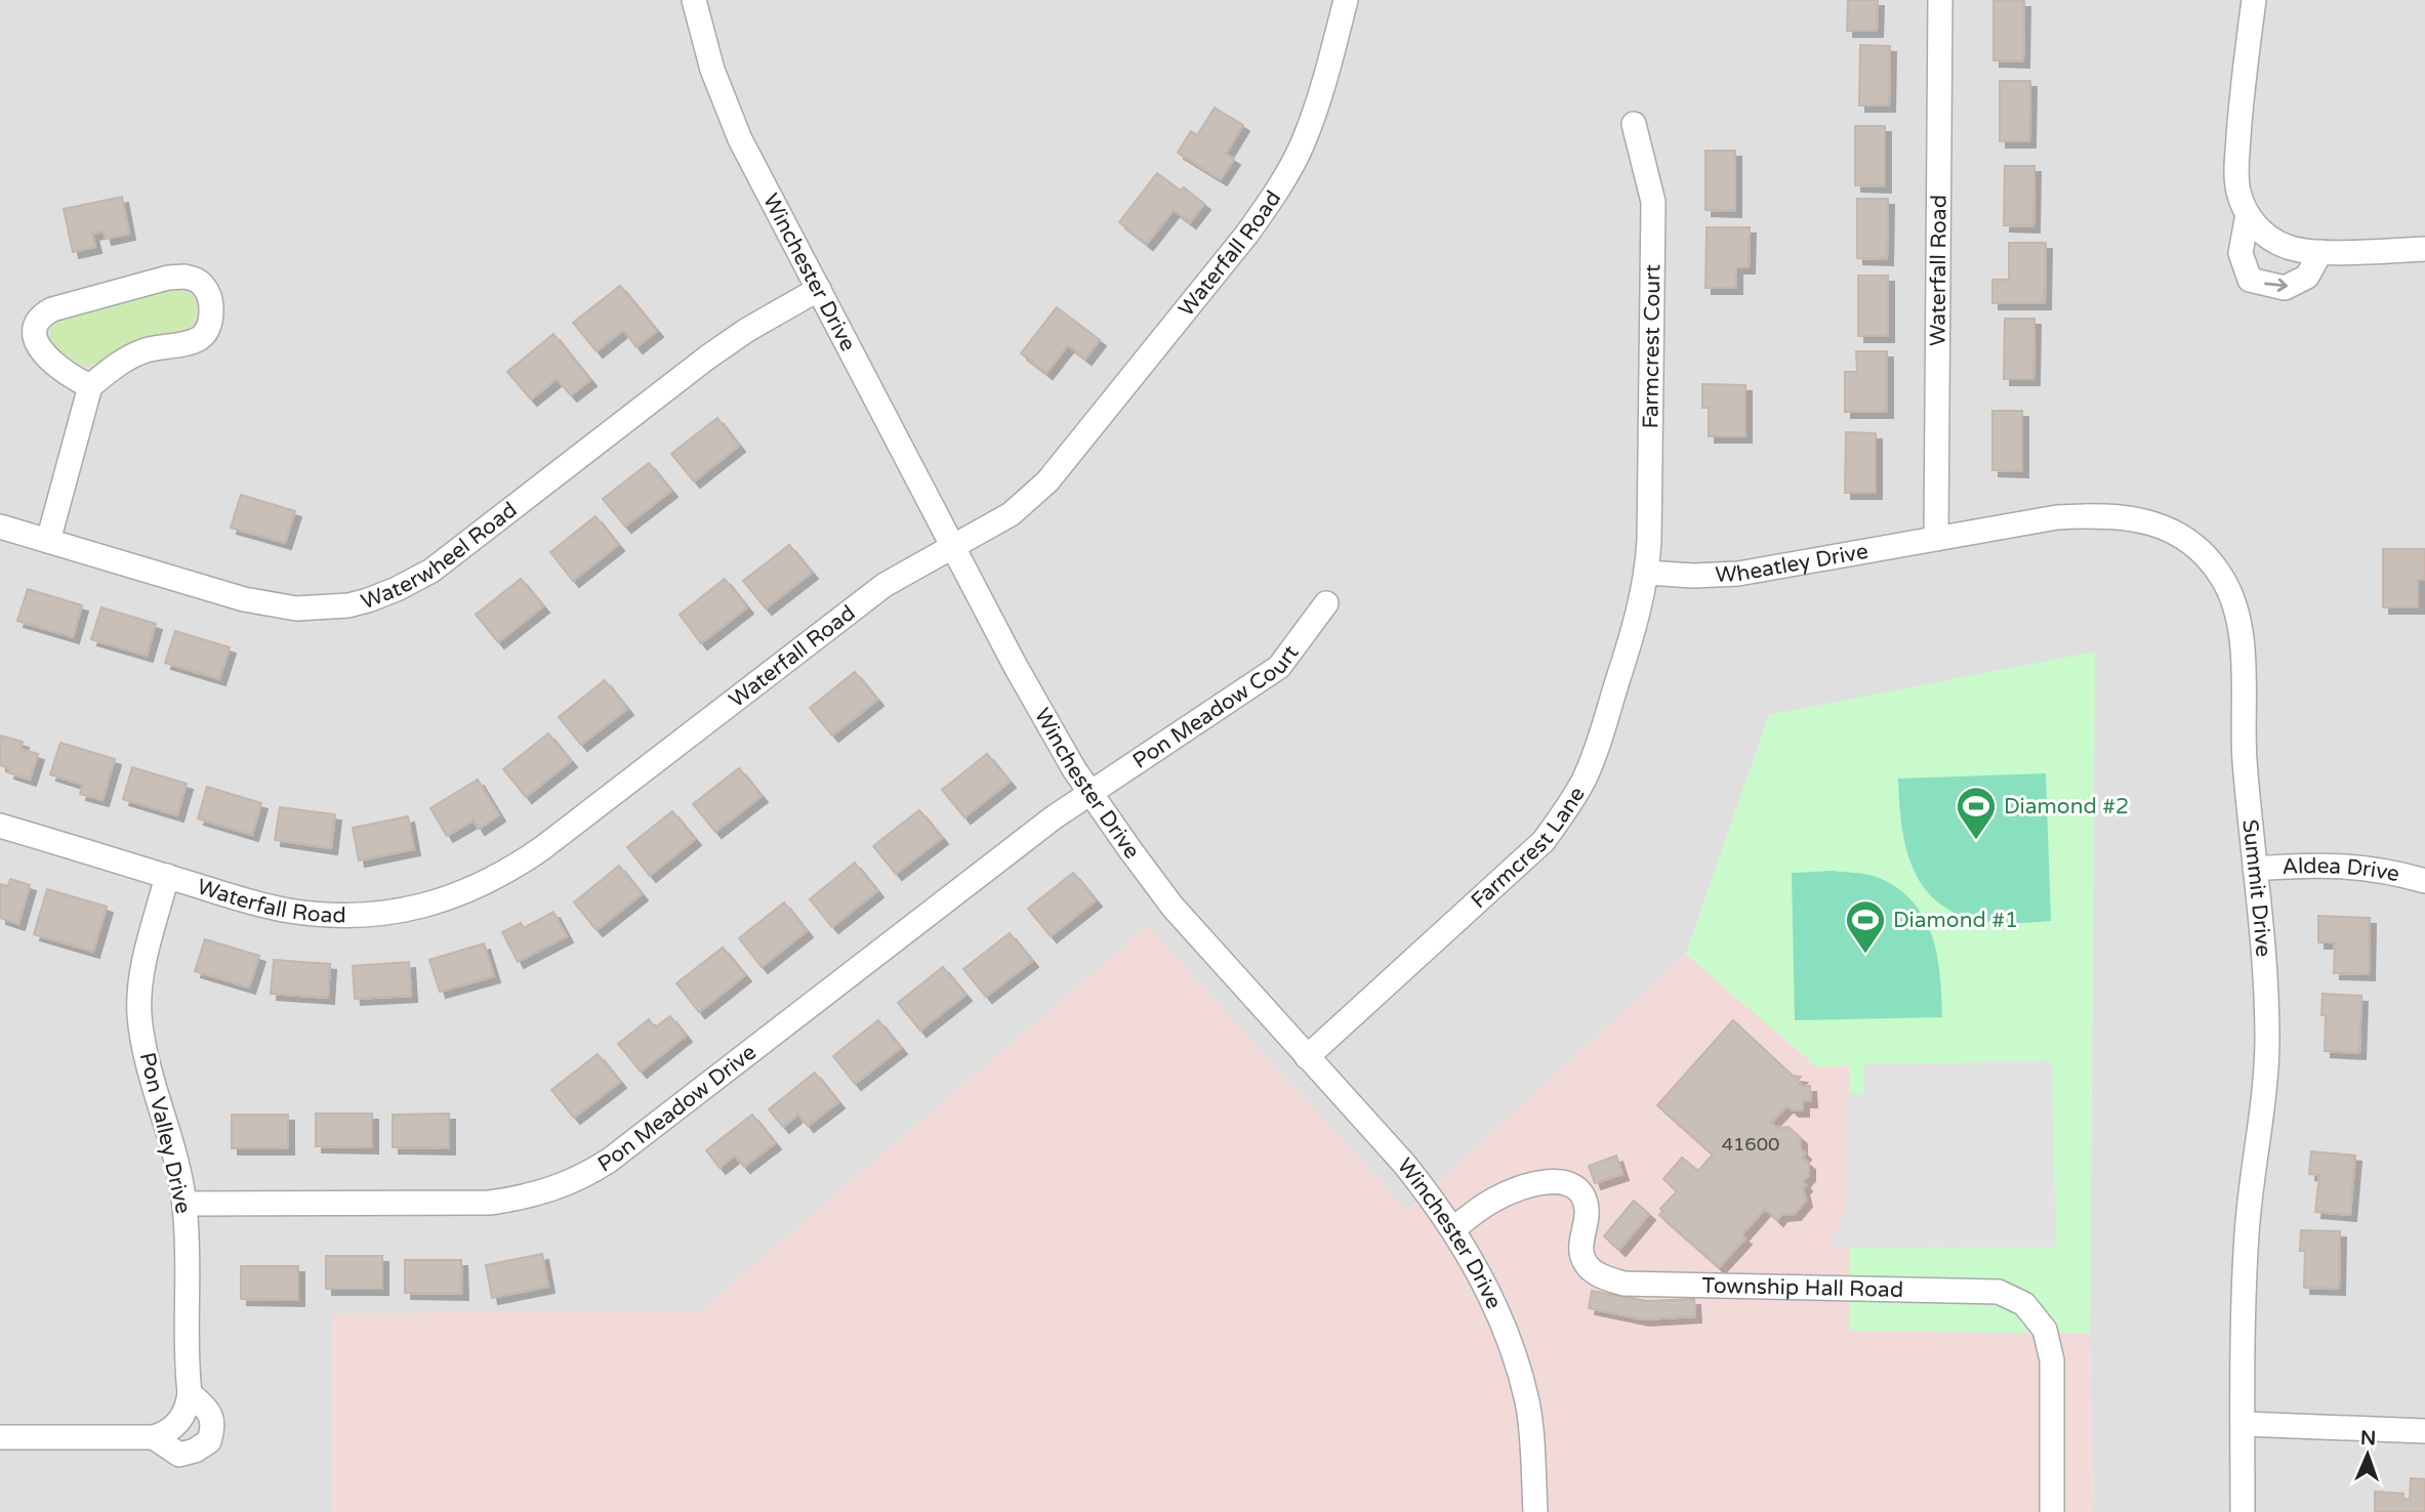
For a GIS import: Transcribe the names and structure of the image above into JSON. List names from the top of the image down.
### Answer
{
  "streets": {
    "street": [
      "Waterfall Road",
      "Winchester Drive",
      "Farmcrest Court",
      "Waterwheel Road",
      "Wheatley Drive",
      "Pon Meadow Court",
      "Farmcrest Lane",
      "Aldea Drive",
      "Summit Drive",
      "Pon Meadow Drive",
      "Pon Valley Drive",
      "Township Hall Road"
    ]
  },
  "crossings": [
    ["Waterfall Road", "Winchester Drive"],
    ["Waterfall Road", "Wheatley Drive"],
    ["Waterfall Road", "Summit Drive"],
    ["Waterfall Road", "Pon Valley Drive"],
    ["Winchester Drive", "Waterwheel Road"],
    ["Winchester Drive", "Pon Meadow Court"],
    ["Winchester Drive", "Farmcrest Lane"],
    ["Winchester Drive", "Pon Meadow Drive"],
    ["Winchester Drive", "Township Hall Road"],
    ["Farmcrest Court", "Wheatley Drive"],
    ["Farmcrest Court", "Farmcrest Lane"],
    ["Wheatley Drive", "Farmcrest Lane"],
    ["Wheatley Drive", "Summit Drive"],
    ["Pon Meadow Court", "Pon Meadow Drive"],
    ["Aldea Drive", "Summit Drive"],
    ["Pon Meadow Drive", "Pon Valley Drive"]
  ],
  "places": {
    "sports": ["Diamond #2", "Diamond #1"]
  },
  "house_numbers": ["41600"],
  "north": "top"
}
